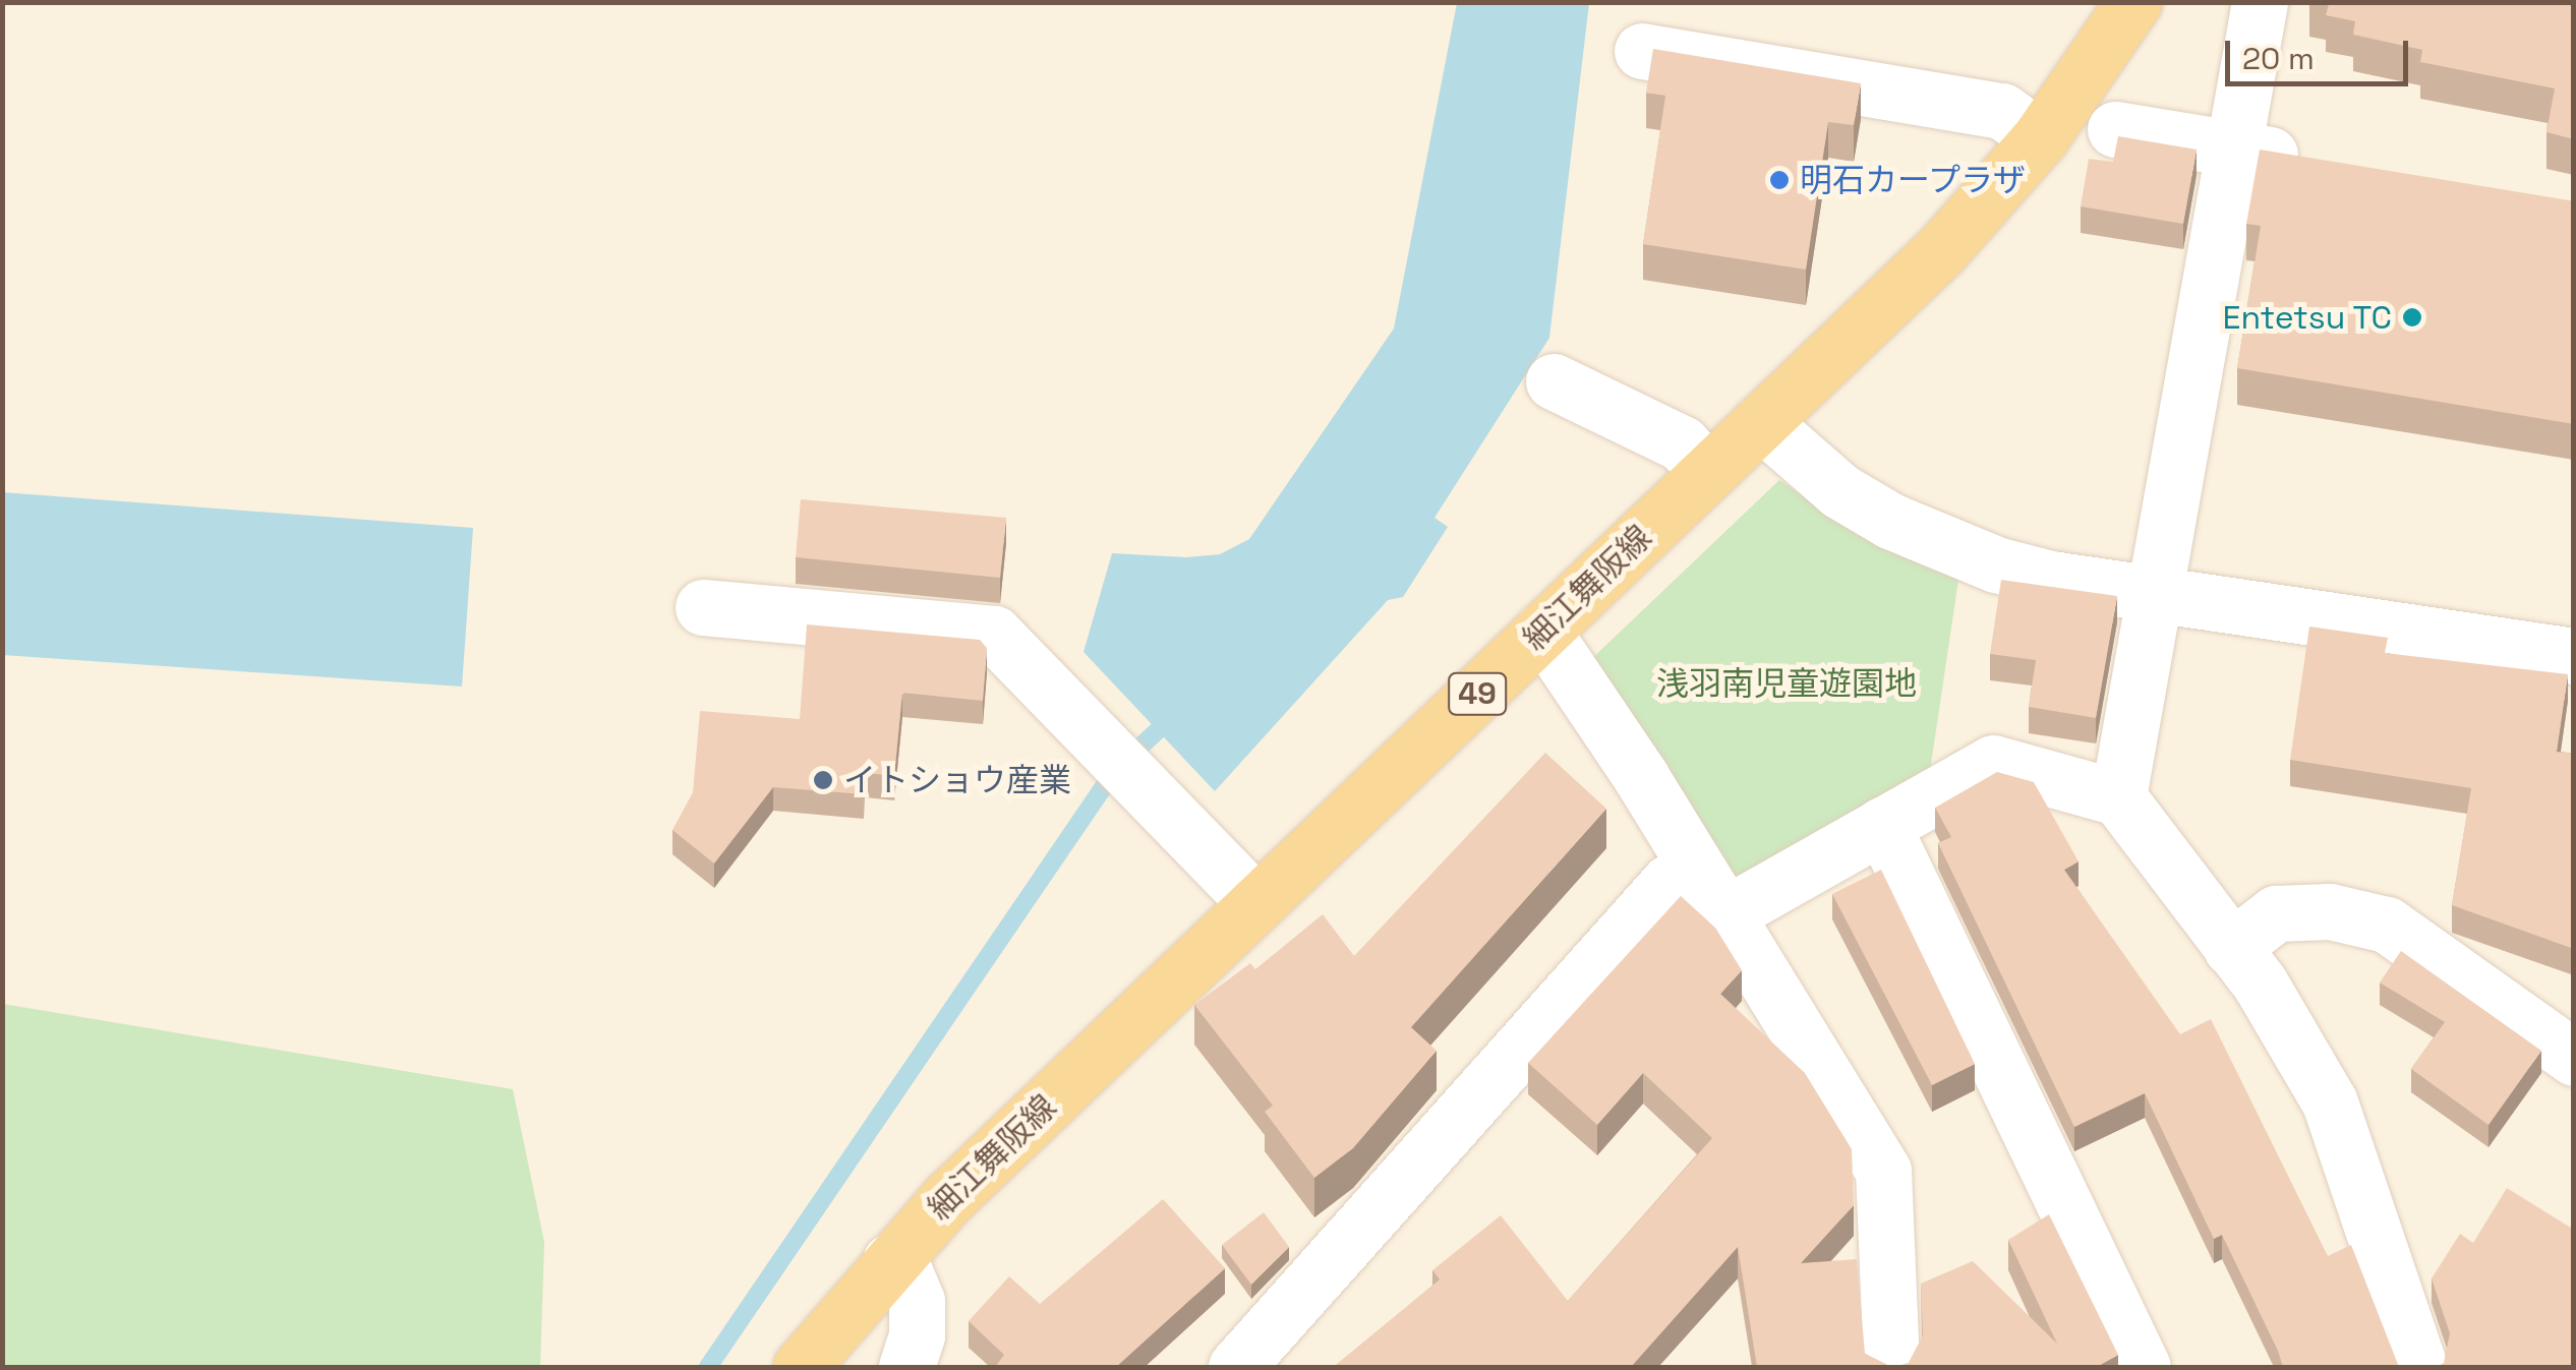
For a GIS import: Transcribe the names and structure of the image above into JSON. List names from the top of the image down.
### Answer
{
  "streets": {
    "main road": ["細江舞阪線", "49"]
  },
  "parks": ["浅羽南児童遊園地"],
  "places": ["明石カープラザ", "Entetsu TC", "イトショウ産業"],
  "scale_bar": "20 m"
}
